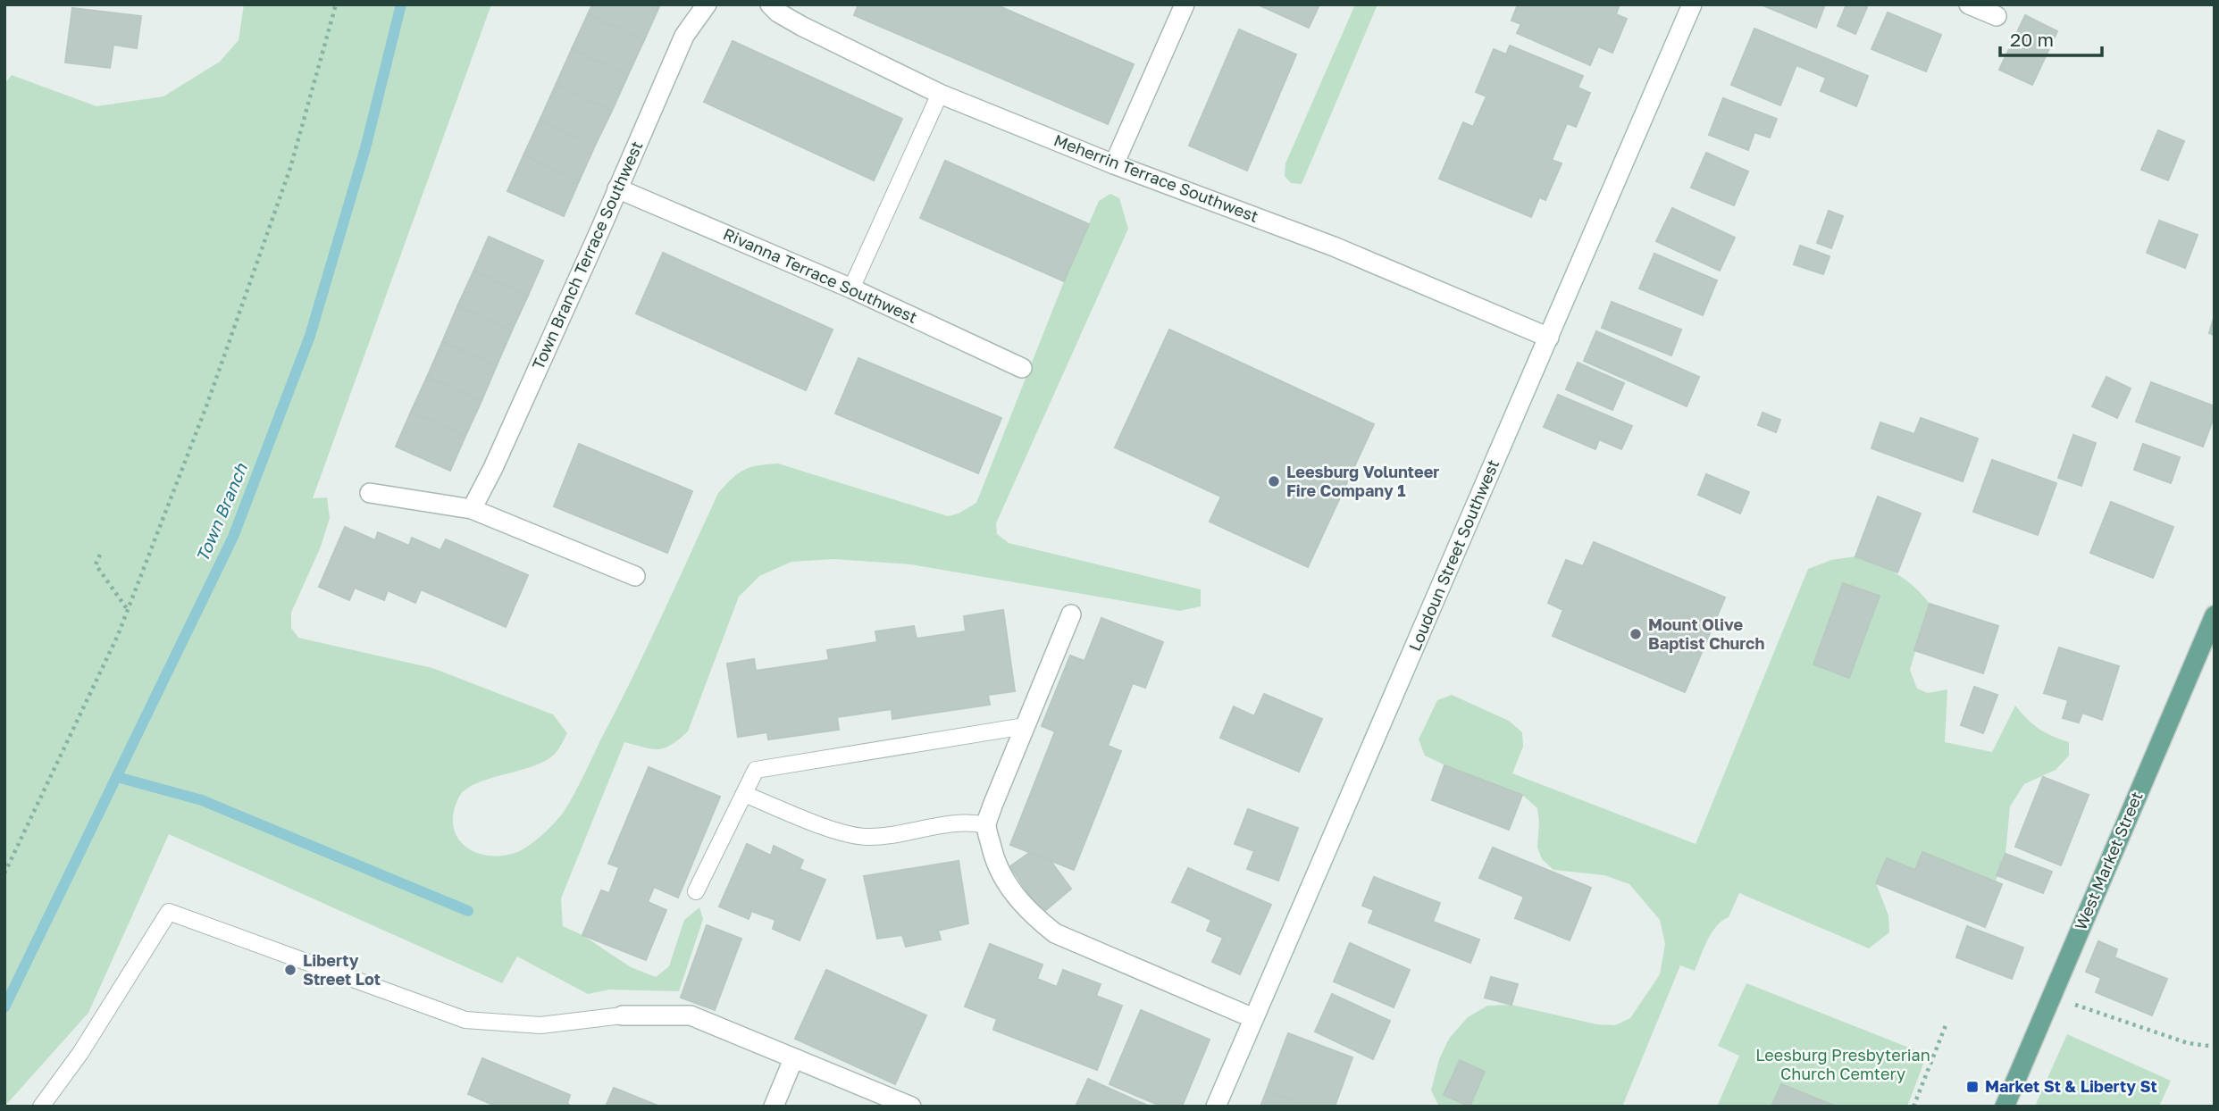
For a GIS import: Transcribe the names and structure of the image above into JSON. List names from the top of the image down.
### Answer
{
  "streets": {
    "main road": ["West Market Street"],
    "street": [
      "Meherrin Terrace Southwest",
      "Town Branch Terrace Southwest",
      "Rivanna Terrace Southwest",
      "Loudoun Street Southwest"
    ]
  },
  "crossings": [
    ["Meherrin Terrace Southwest", "Loudoun Street Southwest"],
    ["Town Branch Terrace Southwest", "Rivanna Terrace Southwest"]
  ],
  "water": ["Town Branch"],
  "parks": ["Leesburg Presbyterian Church Cemtery"],
  "places": {
    "other": ["Leesburg Volunteer Fire Company 1", "Mount Olive Baptist Church", "Liberty Street Lot"],
    "transit": ["Market St & Liberty St"]
  },
  "scale_bar": "20 m"
}
